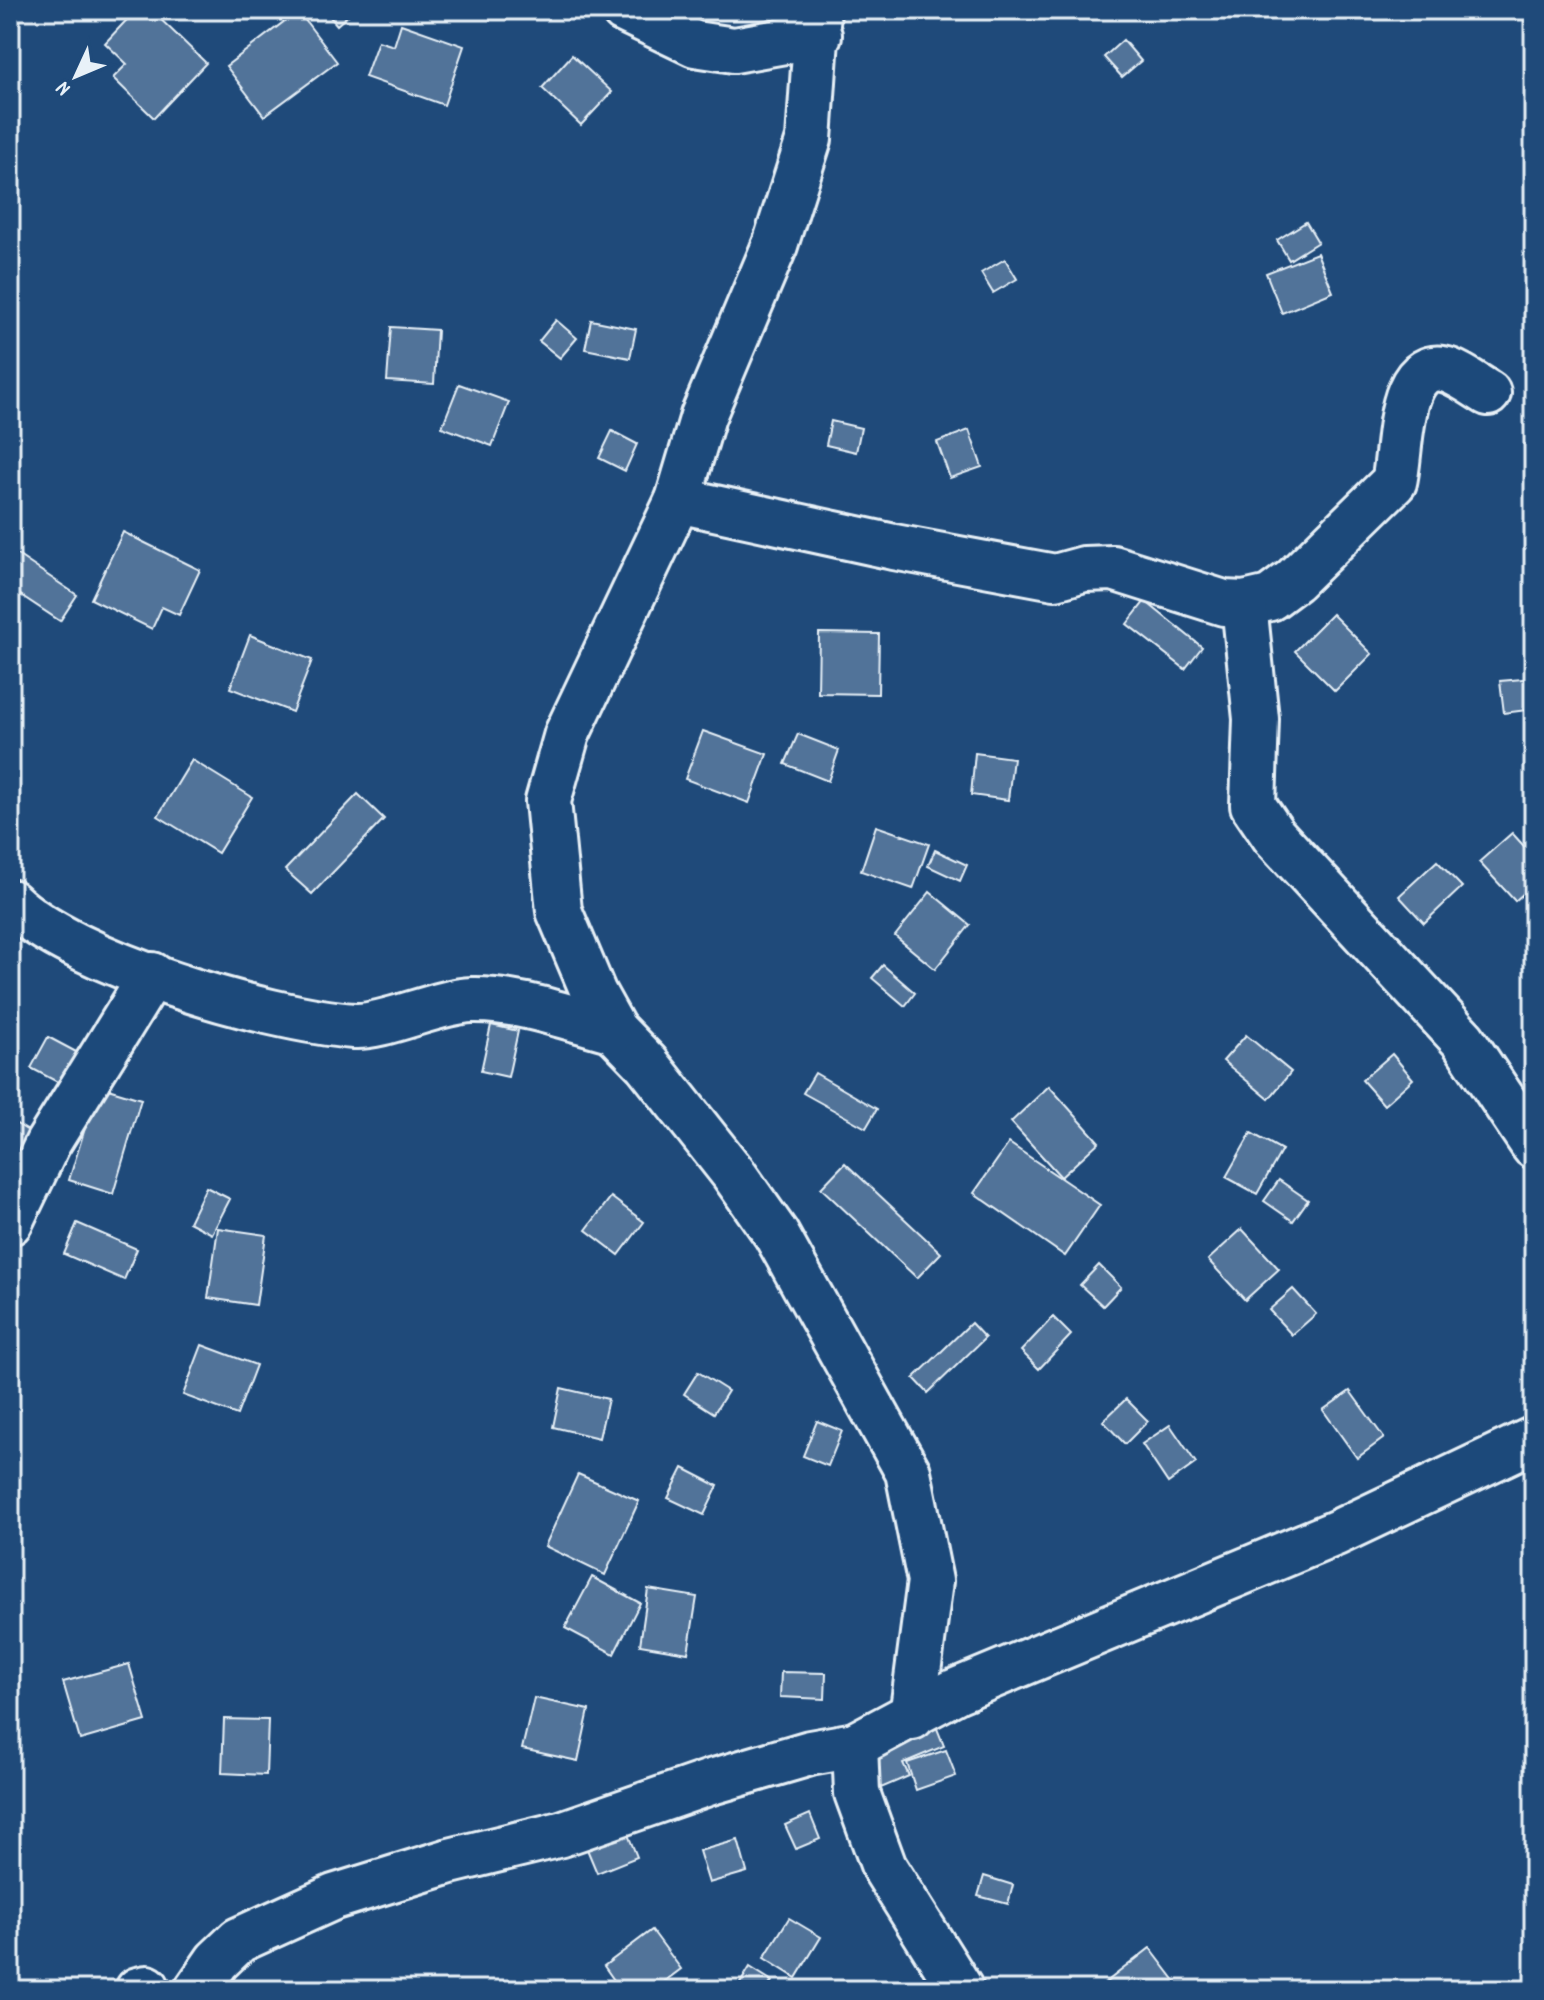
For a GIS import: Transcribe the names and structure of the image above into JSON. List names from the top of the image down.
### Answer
{
  "north": "bottom left"
}
